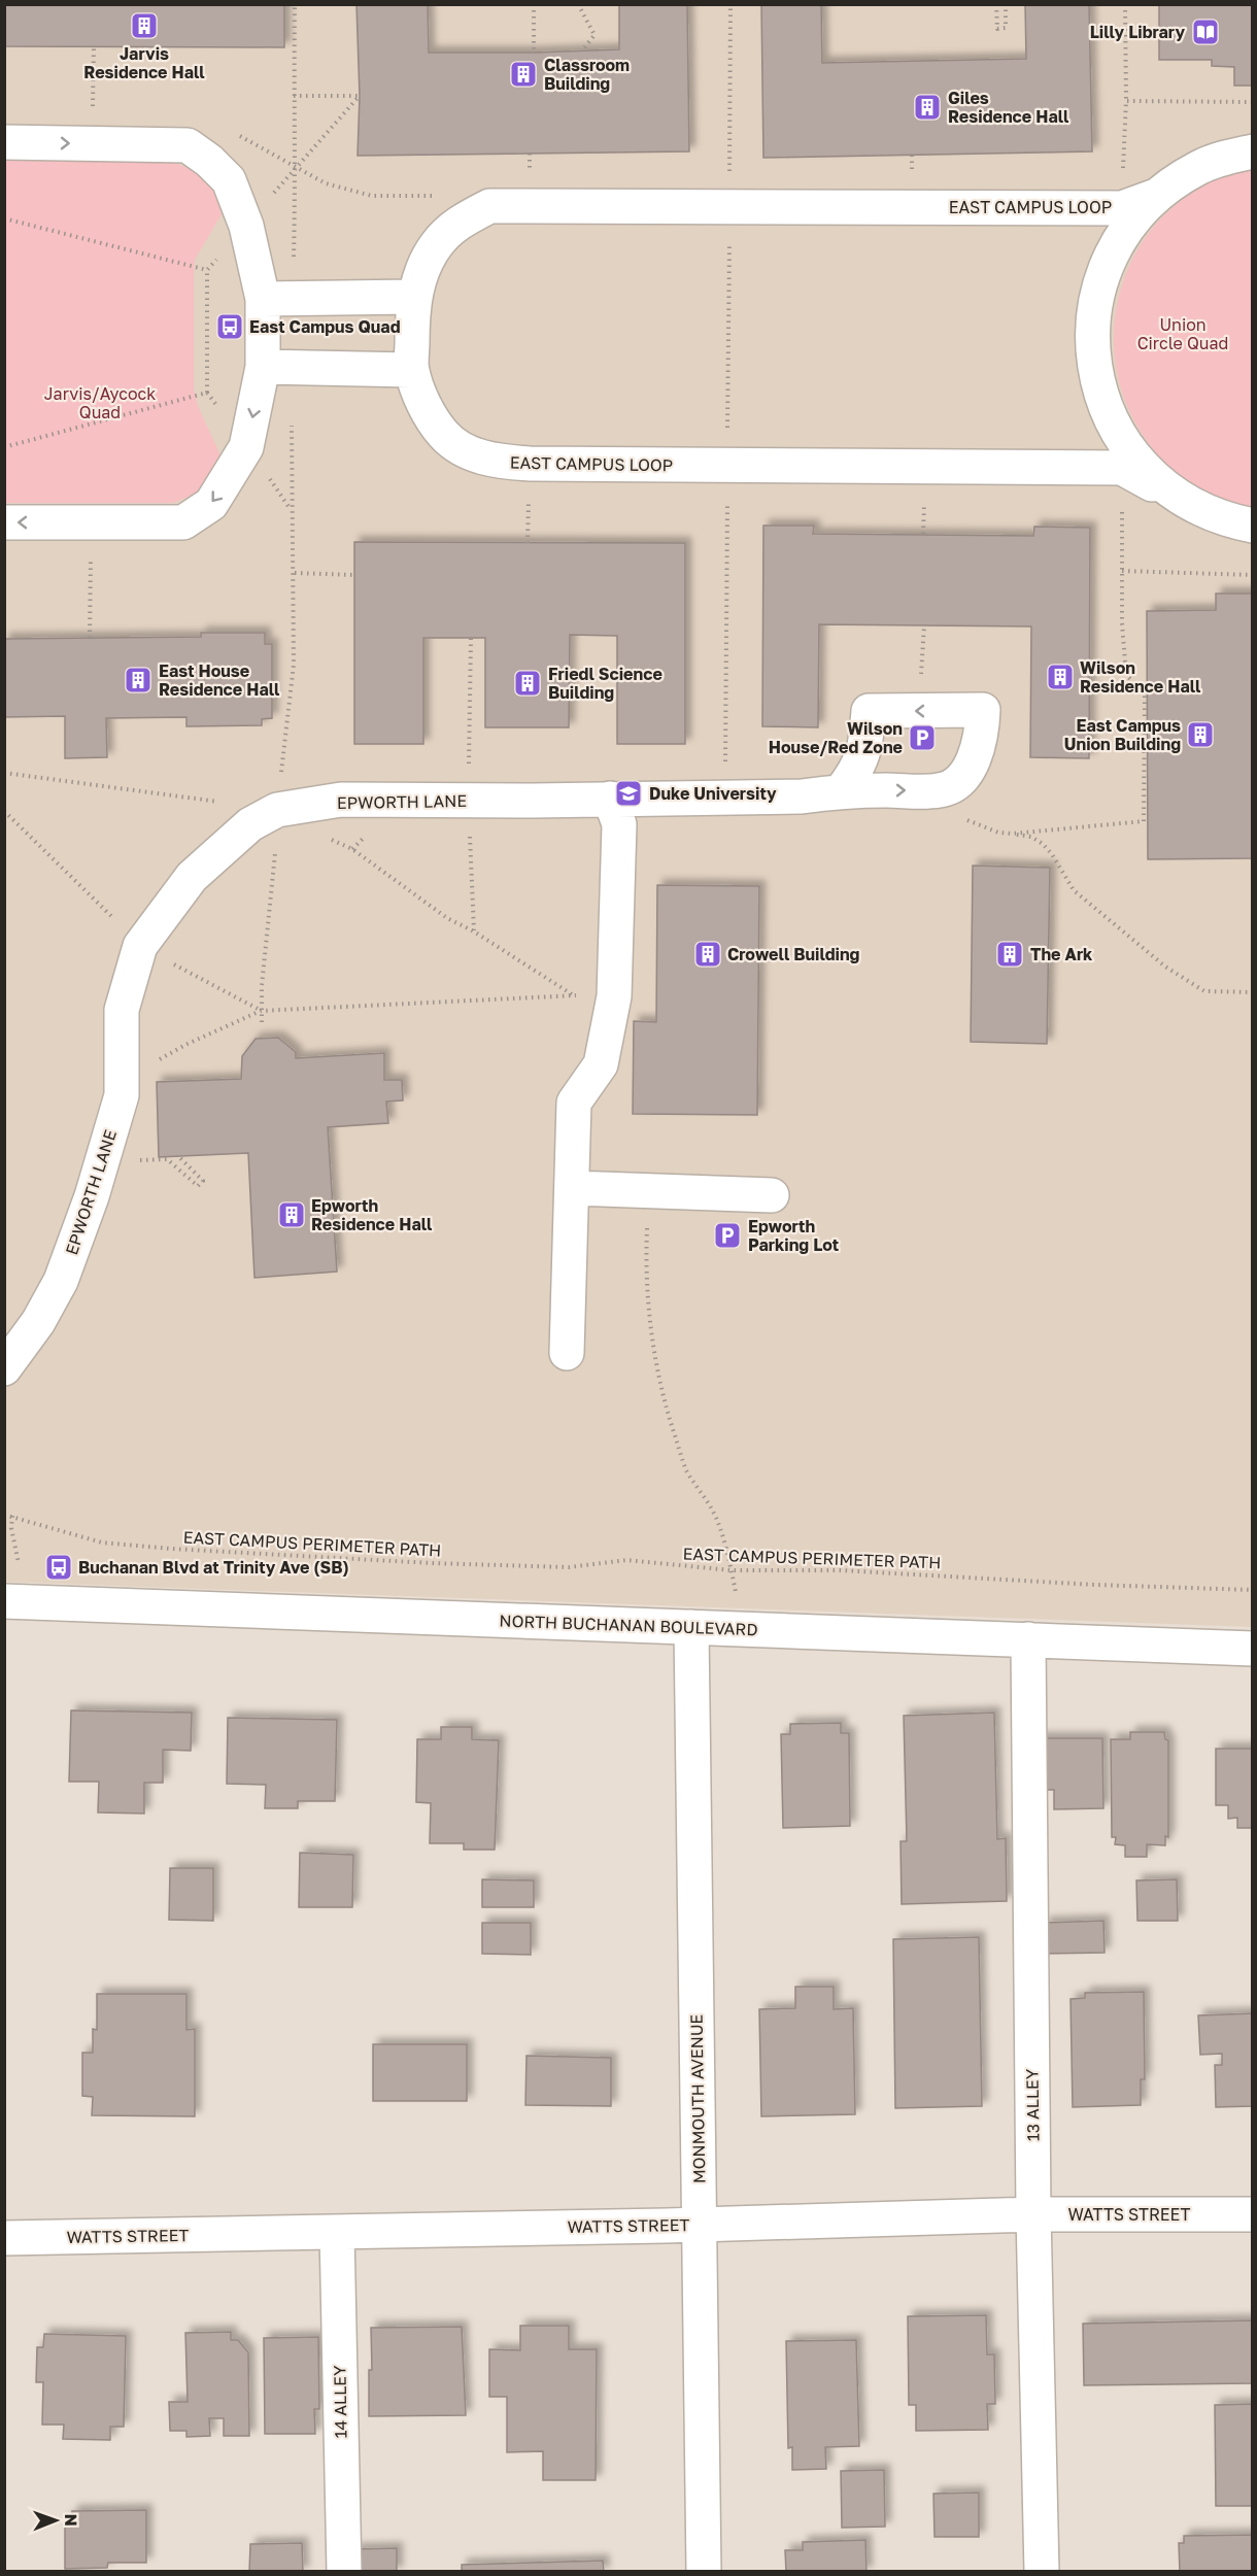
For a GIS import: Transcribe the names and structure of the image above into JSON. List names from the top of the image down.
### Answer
{
  "streets": {
    "street": [
      "EAST CAMPUS LOOP",
      "EPWORTH LANE",
      "NORTH BUCHANAN BOULEVARD",
      "MONMOUTH AVENUE",
      "13 ALLEY",
      "WATTS STREET",
      "14 ALLEY"
    ],
    "path": ["EAST CAMPUS PERIMETER PATH"]
  },
  "crossings": [
    ["NORTH BUCHANAN BOULEVARD", "MONMOUTH AVENUE"],
    ["NORTH BUCHANAN BOULEVARD", "13 ALLEY"],
    ["MONMOUTH AVENUE", "WATTS STREET"],
    ["13 ALLEY", "WATTS STREET"],
    ["WATTS STREET", "14 ALLEY"]
  ],
  "parks": ["Union Circle Quad", "Jarvis/Aycock Quad"],
  "places": {
    "building": [
      "Jarvis Residence Hall",
      "Classroom Building",
      "Giles Residence Hall",
      "Wilson Residence Hall",
      "East House Residence Hall",
      "Friedl Science Building",
      "East Campus Union Building",
      "Crowell Building",
      "The Ark",
      "Epworth Residence Hall"
    ],
    "library": ["Lilly Library"],
    "bus stop": ["East Campus Quad", "Buchanan Blvd at Trinity Ave (SB)"],
    "parking": ["Wilson House/Red Zone", "Epworth Parking Lot"],
    "school or university": ["Duke University"]
  },
  "north": "right"
}
